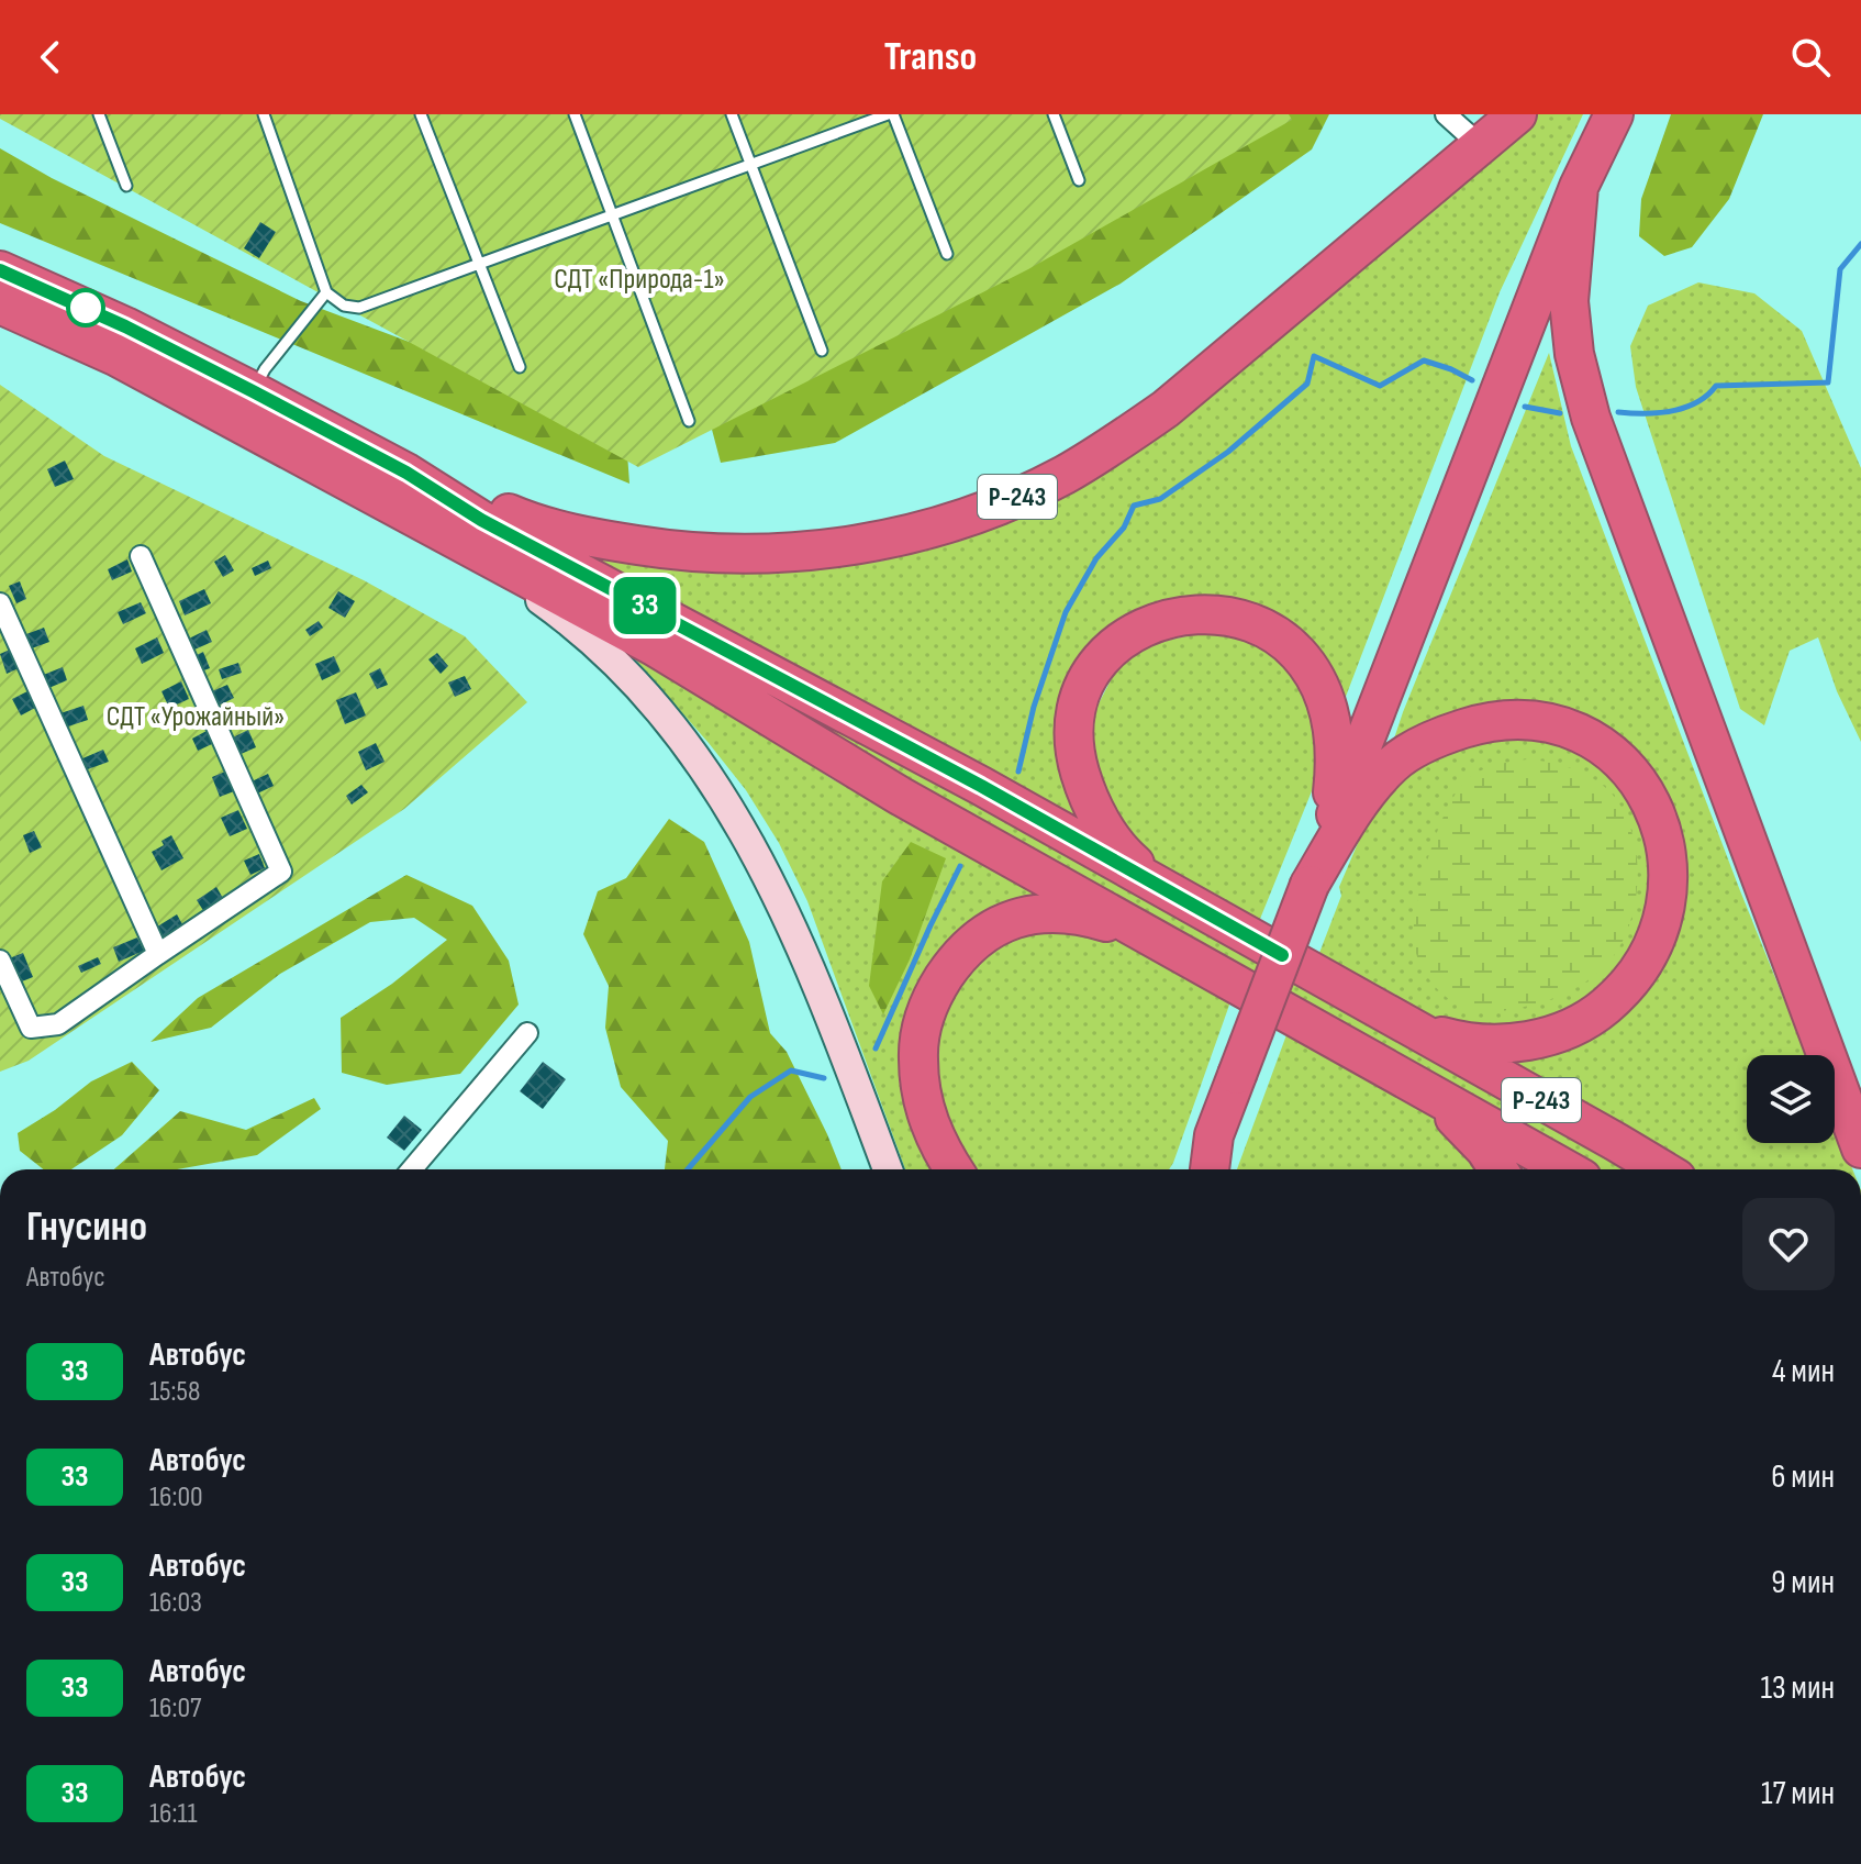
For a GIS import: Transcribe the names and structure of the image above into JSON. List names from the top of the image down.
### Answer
{
  "streets": {
    "highway": ["Р-243"]
  },
  "parks": ["СДТ «Природа-1»", "СДТ «Урожайный»"],
  "lines": ["bus line 33"],
  "page": {
    "header": "Transo",
    "on_map": "33",
    "heading": ["Гнусино", "Автобус"],
    "list": [
      {
        "mark": "33",
        "name": "Автобус",
        "note": "15:58",
        "value": "4 мин"
      },
      {
        "mark": "33",
        "name": "Автобус",
        "note": "16:00",
        "value": "6 мин"
      },
      {
        "mark": "33",
        "name": "Автобус",
        "note": "16:03",
        "value": "9 мин"
      },
      {
        "mark": "33",
        "name": "Автобус",
        "note": "16:07",
        "value": "13 мин"
      },
      {
        "mark": "33",
        "name": "Автобус",
        "note": "16:11",
        "value": "17 мин"
      }
    ]
  }
}
